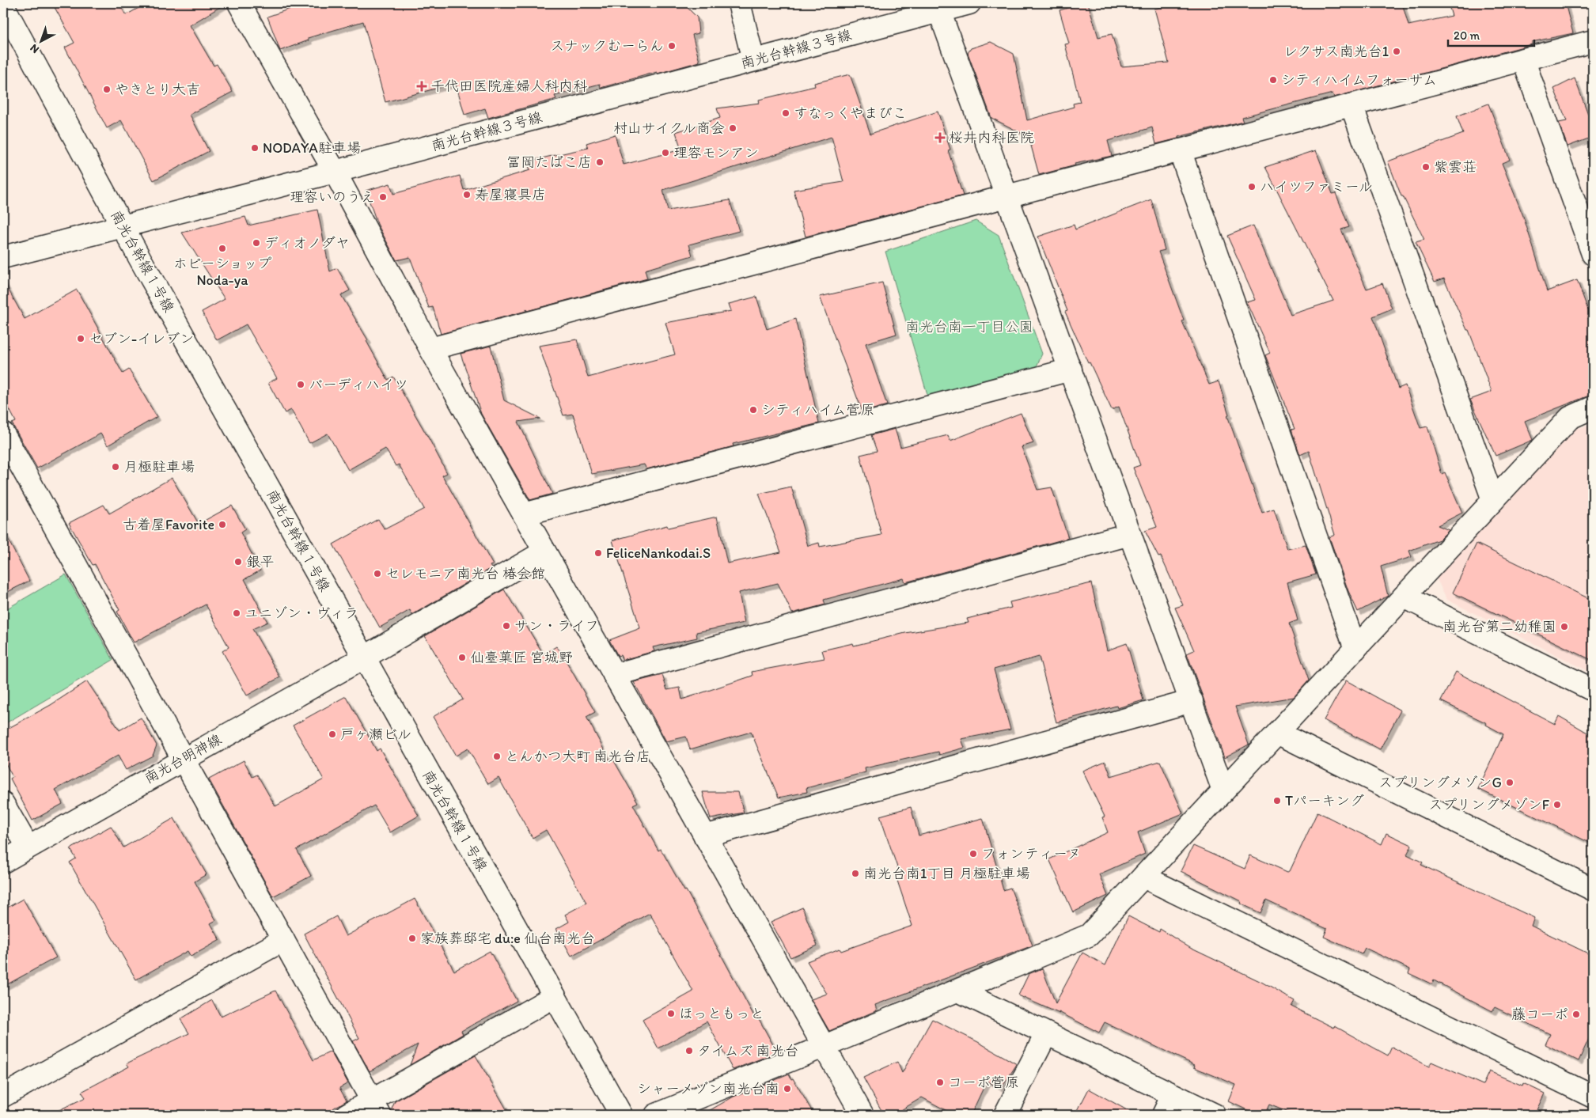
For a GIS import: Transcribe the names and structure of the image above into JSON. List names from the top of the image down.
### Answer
{
  "streets": {
    "street": ["南光台幹線３号線", "南光台幹線１号線", "南光台明神線"]
  },
  "crossings": [
    ["南光台幹線３号線", "南光台幹線１号線"],
    ["南光台幹線１号線", "南光台明神線"]
  ],
  "parks": ["南光台南一丁目公園"],
  "places": {
    "other": [
      "スナックむーらん",
      "レクサス南光台1",
      "シティハイムフォーサム",
      "やきとり大吉",
      "すなっくやまびこ",
      "村山サイクル商会",
      "NODAYA駐車場",
      "理容モンアン",
      "冨岡たばこ店",
      "紫雲荘",
      "ハイツファミール",
      "寿屋寝具店",
      "理容いのうえ",
      "ディオノダヤ",
      "ホビーショップ Noda-ya",
      "セブン-イレブン",
      "バーディハイツ",
      "シティハイム菅原",
      "月極駐車場",
      "古着屋Favorite",
      "FeliceNankodai.S",
      "銀平",
      "セレモニア南光台 椿会館",
      "ユニゾン・ヴィラ",
      "サン・ライフ",
      "南光台第二幼稚園",
      "仙臺菓匠 宮城野",
      "戸ヶ瀬ビル",
      "とんかつ大町 南光台店",
      "スプリングメゾンG",
      "Tパーキング",
      "スプリングメゾンF",
      "フォンティーヌ",
      "南光台南1丁目 月極駐車場",
      "家族葬邸宅 du:e 仙台南光台",
      "ほっともっと",
      "藤コーポ",
      "タイムズ 南光台",
      "コーポ菅原",
      "シャーメゾン南光台南"
    ],
    "health": ["千代田医院産婦人科内科", "桜井内科医院"]
  },
  "scale_bar": "20 m",
  "north": "bottom left"
}
